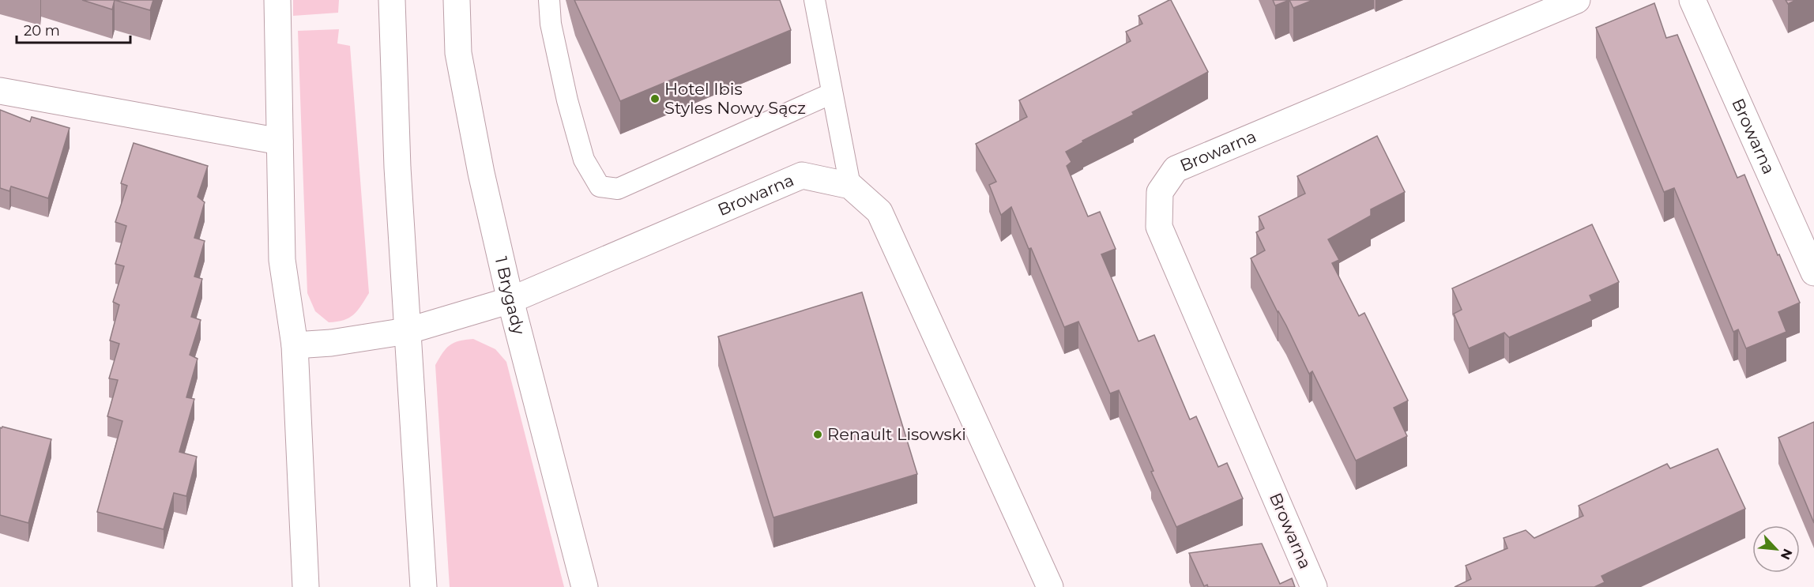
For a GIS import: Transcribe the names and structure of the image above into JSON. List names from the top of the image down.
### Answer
{
  "streets": {
    "street": ["Browarna", "1 Brygady"]
  },
  "crossings": [
    ["Browarna", "1 Brygady"]
  ],
  "places": ["Hotel Ibis Styles Nowy Sącz", "Renault Lisowski"],
  "scale_bar": "20 m",
  "north": "bottom right"
}
